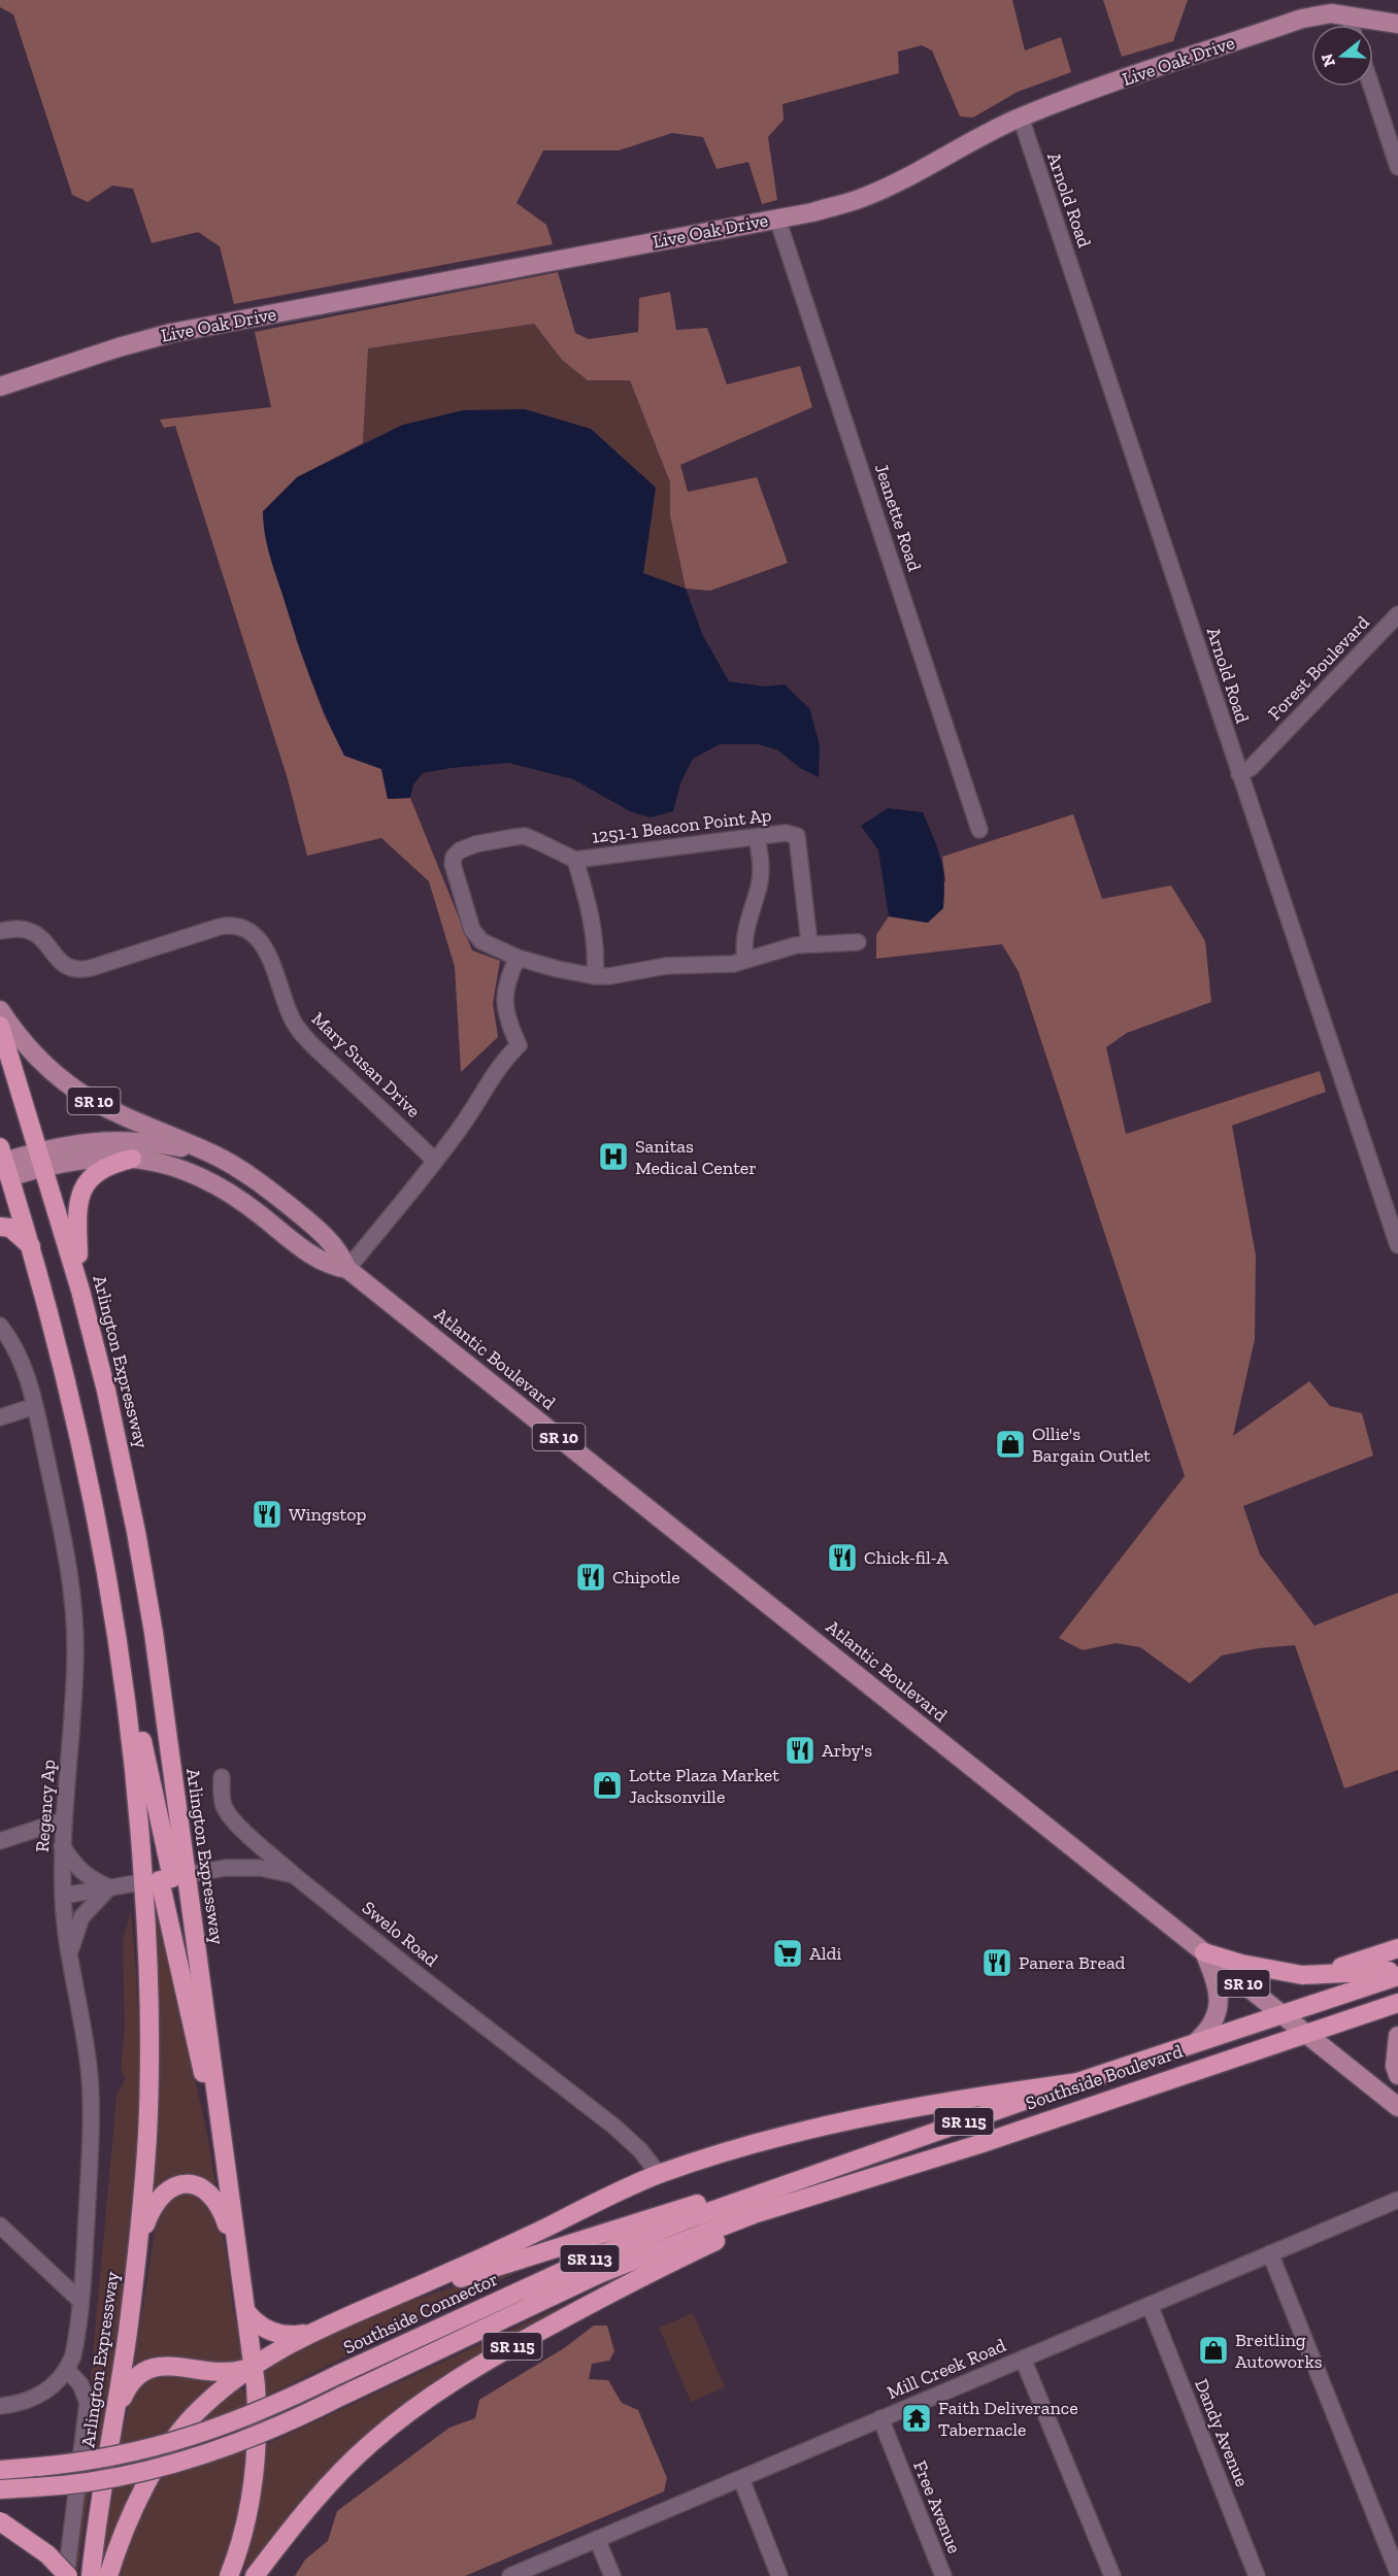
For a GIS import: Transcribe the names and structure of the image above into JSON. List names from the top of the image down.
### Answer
{
  "streets": {
    "highway": [
      "Arlington Expressway",
      "Southside Boulevard",
      "SR 115",
      "SR 113",
      "Southside Connector"
    ],
    "main road": ["Live Oak Drive", "SR 10", "Atlantic Boulevard"],
    "street": [
      "Arnold Road",
      "Jeanette Road",
      "Forest Boulevard",
      "1251-1 Beacon Point Ap",
      "Mary Susan Drive",
      "Regency Ap",
      "Swelo Road",
      "Mill Creek Road",
      "Dandy Avenue",
      "Free Avenue"
    ]
  },
  "crossings": [
    ["Live Oak Drive", "Arnold Road"],
    ["Live Oak Drive", "Jeanette Road"],
    ["Arnold Road", "Forest Boulevard"],
    ["Atlantic Boulevard", "Arlington Expressway"],
    ["Atlantic Boulevard", "Southside Boulevard"],
    ["Arlington Expressway", "Swelo Road"],
    ["Arlington Expressway", "SR 115"],
    ["Regency Ap", "Swelo Road"],
    ["Southside Boulevard", "SR 115"],
    ["Southside Boulevard", "SR 113"],
    ["Southside Boulevard", "Southside Connector"],
    ["SR 115", "SR 113"],
    ["SR 115", "Southside Connector"],
    ["Mill Creek Road", "Dandy Avenue"],
    ["Mill Creek Road", "Free Avenue"]
  ],
  "places": {
    "hospital": ["Sanitas Medical Center"],
    "shop": ["Ollie's Bargain Outlet", "Lotte Plaza Market Jacksonville", "Breitling Autoworks"],
    "restaurant": [
      "Wingstop",
      "Chick-fil-A",
      "Chipotle",
      "Arby's",
      "Panera Bread"
    ],
    "supermarket": ["Aldi"],
    "temple": ["Faith Deliverance Tabernacle"]
  },
  "north": "left"
}
